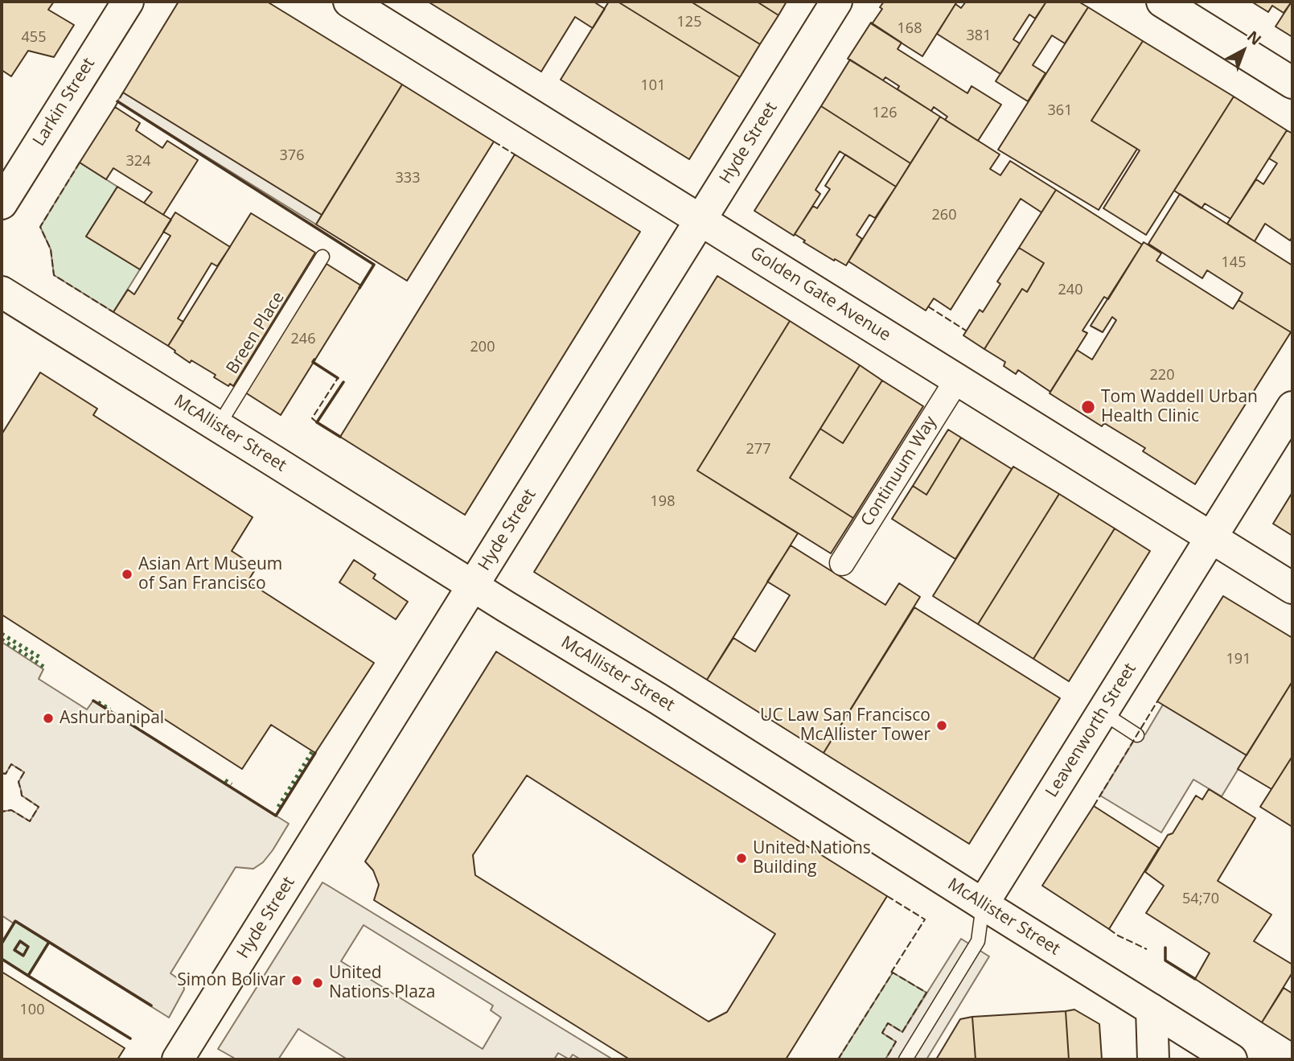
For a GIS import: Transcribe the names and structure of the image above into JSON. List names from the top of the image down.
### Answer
{
  "streets": {
    "street": [
      "Larkin Street",
      "Hyde Street",
      "Golden Gate Avenue",
      "McAllister Street",
      "Continuum Way",
      "Leavenworth Street"
    ],
    "lane": ["Breen Place"]
  },
  "crossings": [
    ["Hyde Street", "Golden Gate Avenue"],
    ["Hyde Street", "McAllister Street"],
    ["Golden Gate Avenue", "Continuum Way"],
    ["Golden Gate Avenue", "Leavenworth Street"],
    ["Breen Place", "McAllister Street"],
    ["McAllister Street", "Leavenworth Street"]
  ],
  "places": [
    "Tom Waddell Urban Health Clinic",
    "Asian Art Museum of San Francisco",
    "Ashurbanipal",
    "UC Law San Francisco McAllister Tower",
    "United Nations Building",
    "Simon Bolivar",
    "United Nations Plaza"
  ],
  "house_numbers": [
    "125",
    "168",
    "381",
    "455",
    "101",
    "361",
    "126",
    "376",
    "324",
    "333",
    "260",
    "145",
    "240",
    "246",
    "200",
    "220",
    "277",
    "198",
    "191",
    "54;70",
    "100"
  ],
  "north": "top right"
}
